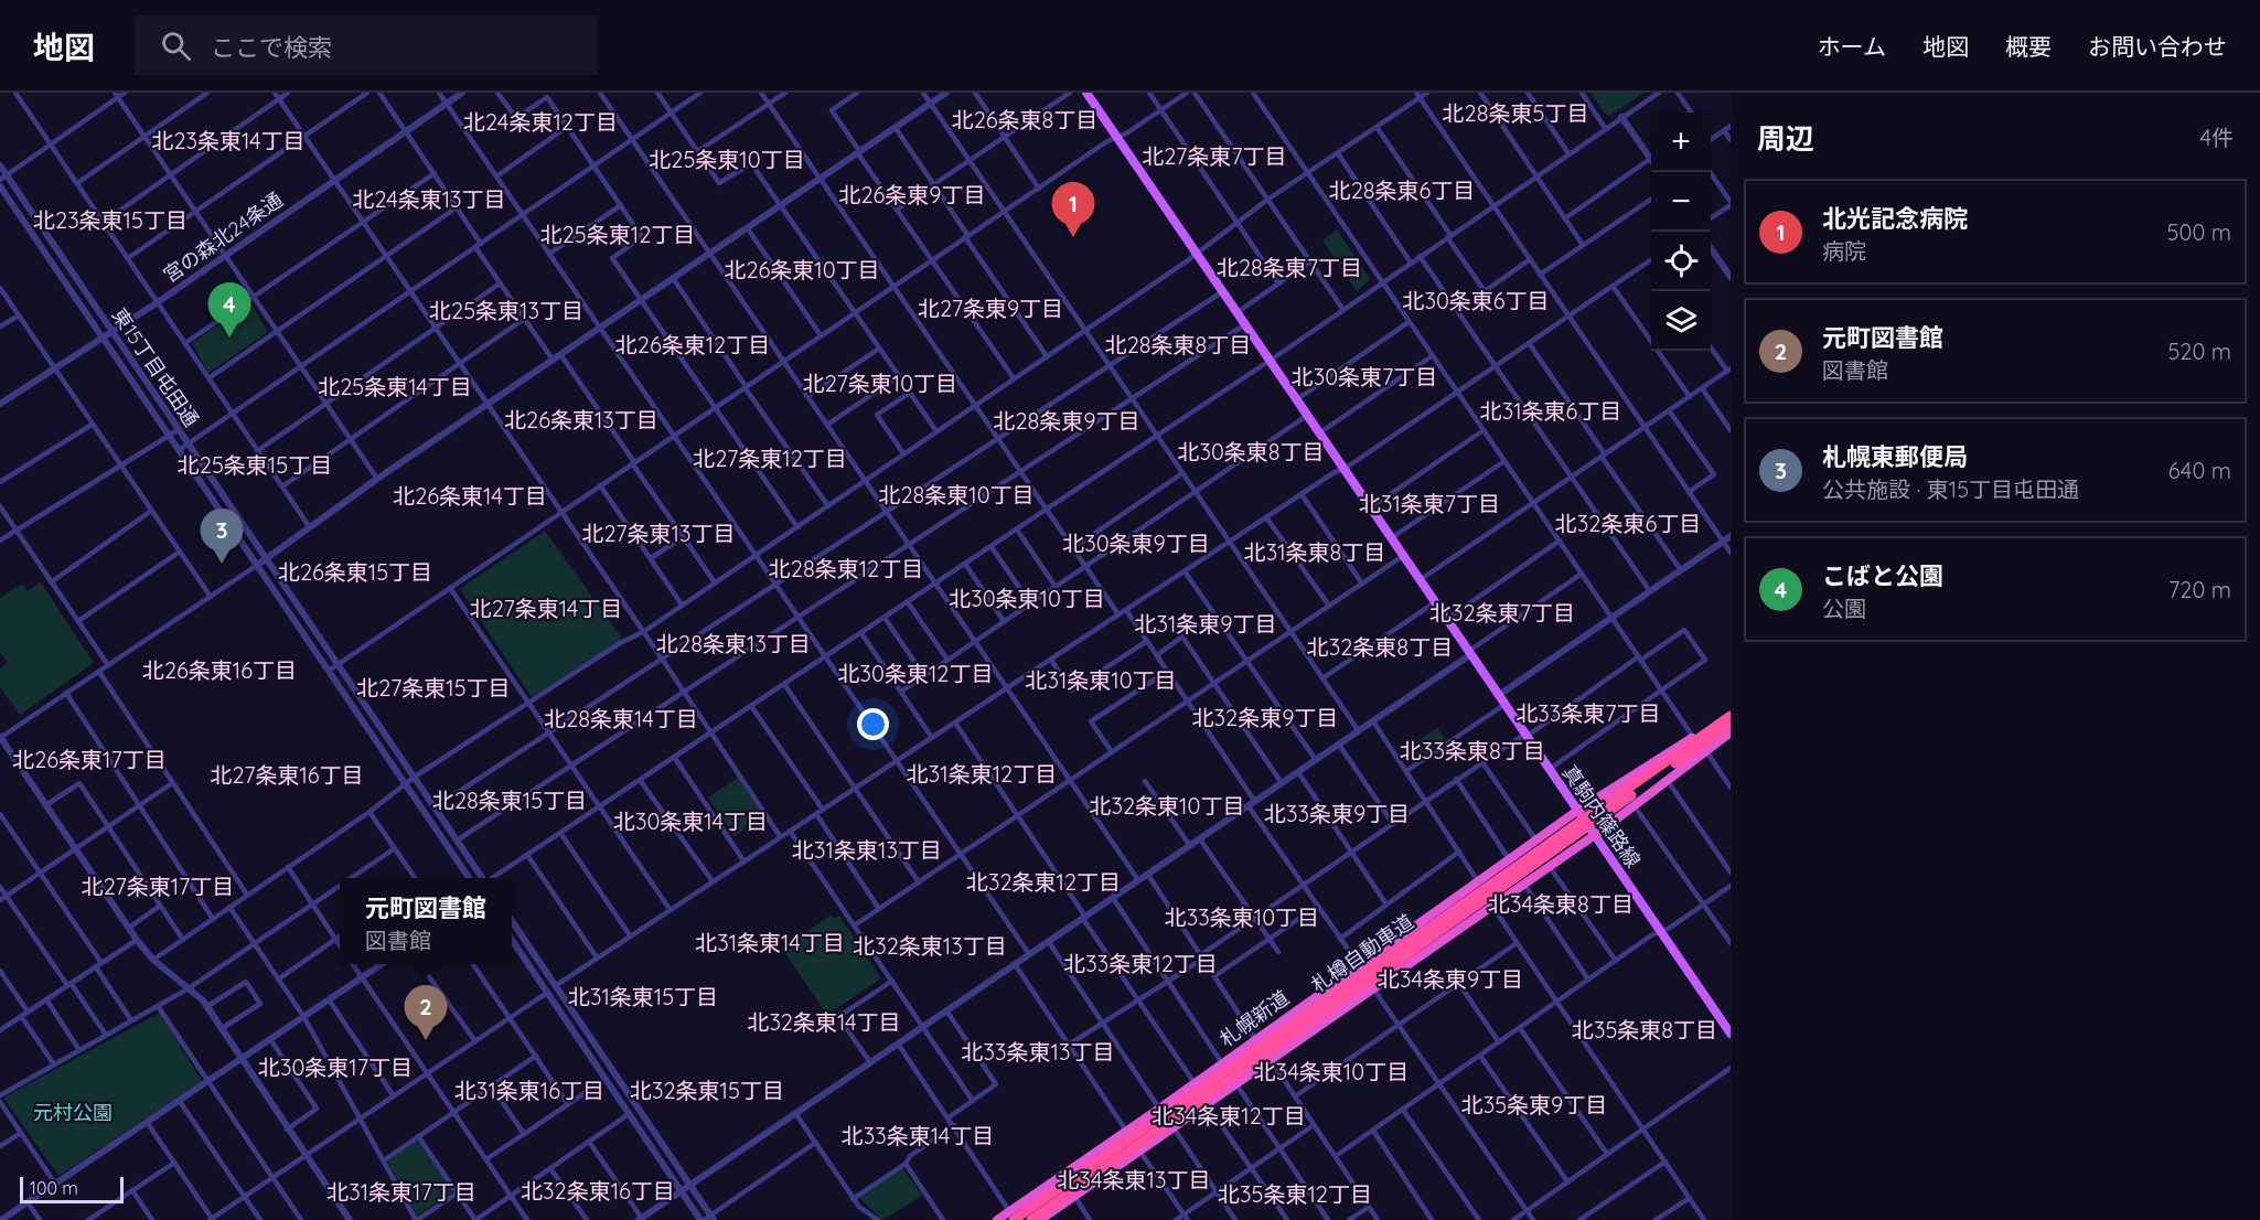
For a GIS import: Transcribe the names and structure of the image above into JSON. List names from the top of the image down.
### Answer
{
  "streets": {
    "highway": ["札樽自動車道", "札幌新道"],
    "main road": ["真駒内篠路線"],
    "street": ["宮の森北24条通", "東15丁目屯田通"]
  },
  "crossings": [
    ["宮の森北24条通", "東15丁目屯田通"],
    ["真駒内篠路線", "札幌新道"],
    ["札樽自動車道", "札幌新道"]
  ],
  "districts": [
    "北28条東5丁目",
    "北26条東8丁目",
    "北24条東12丁目",
    "北23条東14丁目",
    "北27条東7丁目",
    "北25条東10丁目",
    "北28条東6丁目",
    "北26条東9丁目",
    "北24条東13丁目",
    "北23条東15丁目",
    "北25条東12丁目",
    "北28条東7丁目",
    "北26条東10丁目",
    "北30条東6丁目",
    "北27条東9丁目",
    "北25条東13丁目",
    "北26条東12丁目",
    "北28条東8丁目",
    "北30条東7丁目",
    "北27条東10丁目",
    "北25条東14丁目",
    "北31条東6丁目",
    "北26条東13丁目",
    "北28条東9丁目",
    "北30条東8丁目",
    "北27条東12丁目",
    "北25条東15丁目",
    "北28条東10丁目",
    "北26条東14丁目",
    "北31条東7丁目",
    "北32条東6丁目",
    "北27条東13丁目",
    "北30条東9丁目",
    "北31条東8丁目",
    "北28条東12丁目",
    "北26条東15丁目",
    "北30条東10丁目",
    "北27条東14丁目",
    "北32条東7丁目",
    "北31条東9丁目",
    "北28条東13丁目",
    "北32条東8丁目",
    "北26条東16丁目",
    "北30条東12丁目",
    "北31条東10丁目",
    "北27条東15丁目",
    "北33条東7丁目",
    "北32条東9丁目",
    "北28条東14丁目",
    "北33条東8丁目",
    "北26条東17丁目",
    "北31条東12丁目",
    "北27条東16丁目",
    "北28条東15丁目",
    "北32条東10丁目",
    "北33条東9丁目",
    "北30条東14丁目",
    "北31条東13丁目",
    "北32条東12丁目",
    "北27条東17丁目",
    "北34条東8丁目",
    "北33条東10丁目",
    "北31条東14丁目",
    "北32条東13丁目",
    "北33条東12丁目",
    "北34条東9丁目",
    "北31条東15丁目",
    "北32条東14丁目",
    "北35条東8丁目",
    "北33条東13丁目",
    "北30条東17丁目",
    "北34条東10丁目",
    "北31条東16丁目",
    "北32条東15丁目",
    "北35条東9丁目",
    "北34条東12丁目",
    "北33条東14丁目",
    "北34条東13丁目",
    "北32条東16丁目",
    "北31条東17丁目",
    "北35条東12丁目"
  ],
  "parks": ["元村公園"],
  "scale_bar": "100 m",
  "page": {
    "header": "地図",
    "search": "ここで検索",
    "nav": [
      "ホーム",
      "地図",
      "概要",
      "お問い合わせ"
    ],
    "heading": ["周辺", "4件"],
    "map_buttons": ["+", "−"],
    "list": [
      {
        "mark": "1",
        "name": "北光記念病院",
        "note": "病院",
        "value": "500 m"
      },
      {
        "mark": "2",
        "name": "元町図書館",
        "note": "図書館",
        "value": "520 m"
      },
      {
        "mark": "3",
        "name": "札幌東郵便局",
        "note": "公共施設 · 東15丁目屯田通",
        "value": "640 m"
      },
      {
        "mark": "4",
        "name": "こばと公園",
        "note": "公園",
        "value": "720 m"
      }
    ],
    "pins": [
      "1",
      "4",
      "3",
      "2"
    ],
    "popup": ["元町図書館", "図書館"],
    "scale": "100 m"
  }
}
